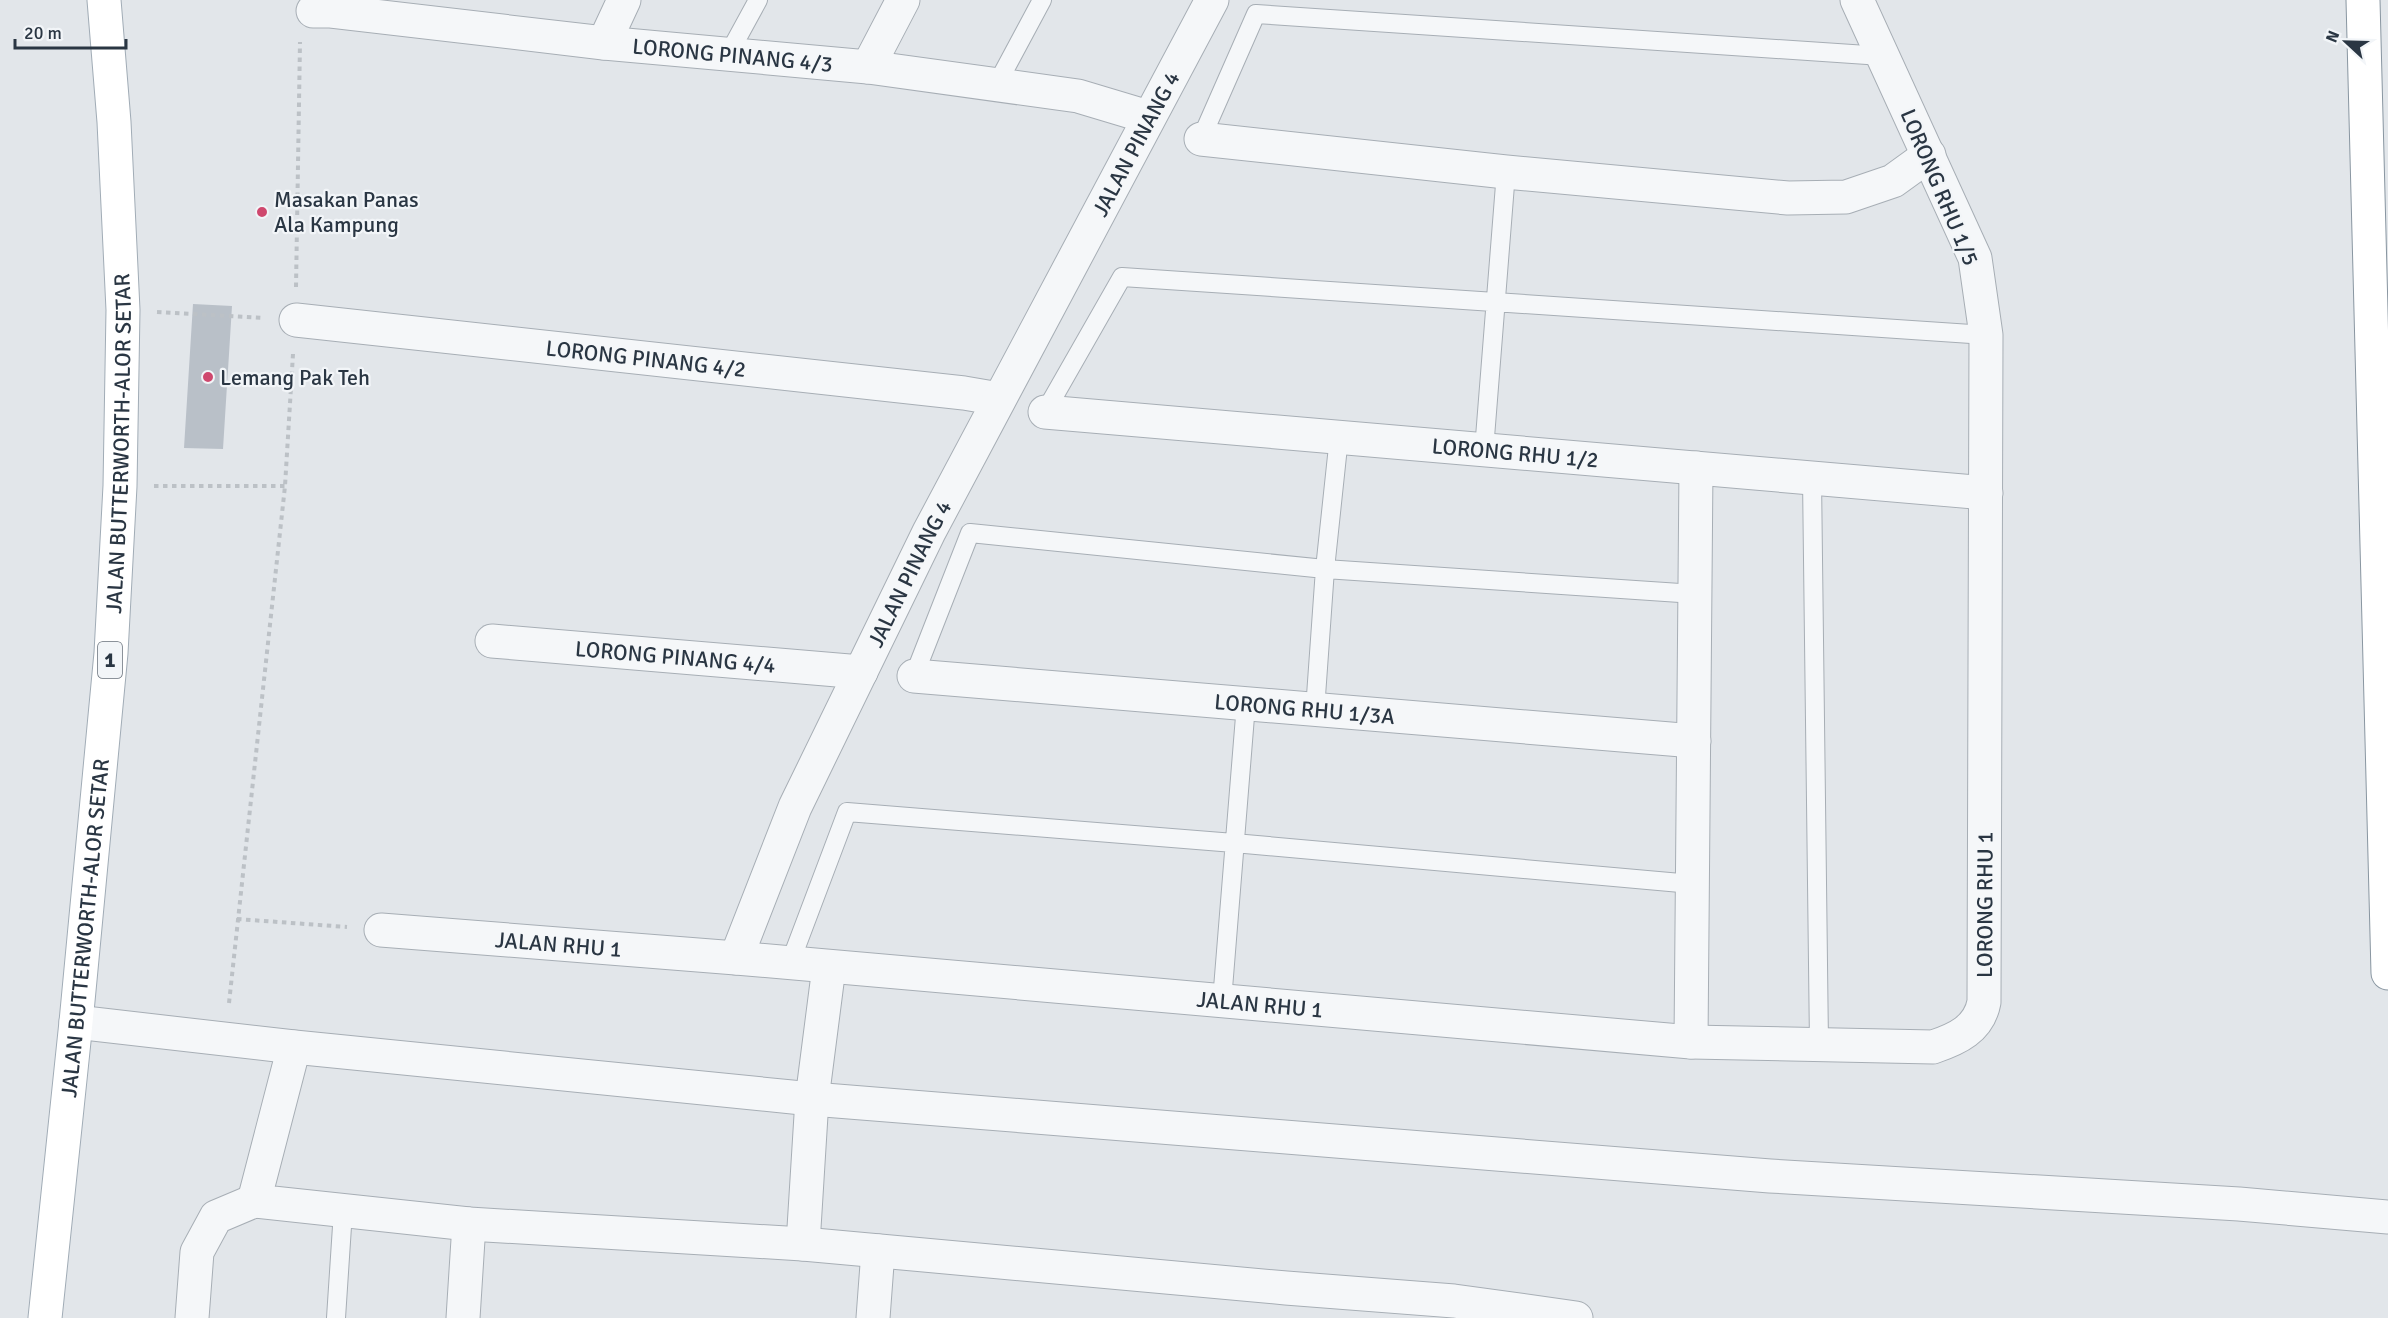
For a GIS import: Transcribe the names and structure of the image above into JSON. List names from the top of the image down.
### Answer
{
  "streets": {
    "main road": ["JALAN BUTTERWORTH-ALOR SETAR", "1"],
    "street": [
      "LORONG PINANG 4/3",
      "JALAN PINANG 4",
      "LORONG RHU 1/5",
      "LORONG PINANG 4/2",
      "LORONG RHU 1/2",
      "LORONG PINANG 4/4",
      "LORONG RHU 1/3A",
      "LORONG RHU 1",
      "JALAN RHU 1"
    ]
  },
  "crossings": [
    ["LORONG PINANG 4/3", "JALAN PINANG 4"],
    ["JALAN PINANG 4", "LORONG PINANG 4/2"],
    ["JALAN PINANG 4", "LORONG PINANG 4/4"],
    ["JALAN PINANG 4", "JALAN RHU 1"],
    ["LORONG RHU 1/5", "LORONG RHU 1/2"],
    ["LORONG RHU 1/5", "LORONG RHU 1"],
    ["LORONG RHU 1/2", "LORONG RHU 1"],
    ["LORONG RHU 1", "JALAN RHU 1"]
  ],
  "places": ["Masakan Panas Ala Kampung", "Lemang Pak Teh"],
  "scale_bar": "20 m",
  "north": "left"
}
